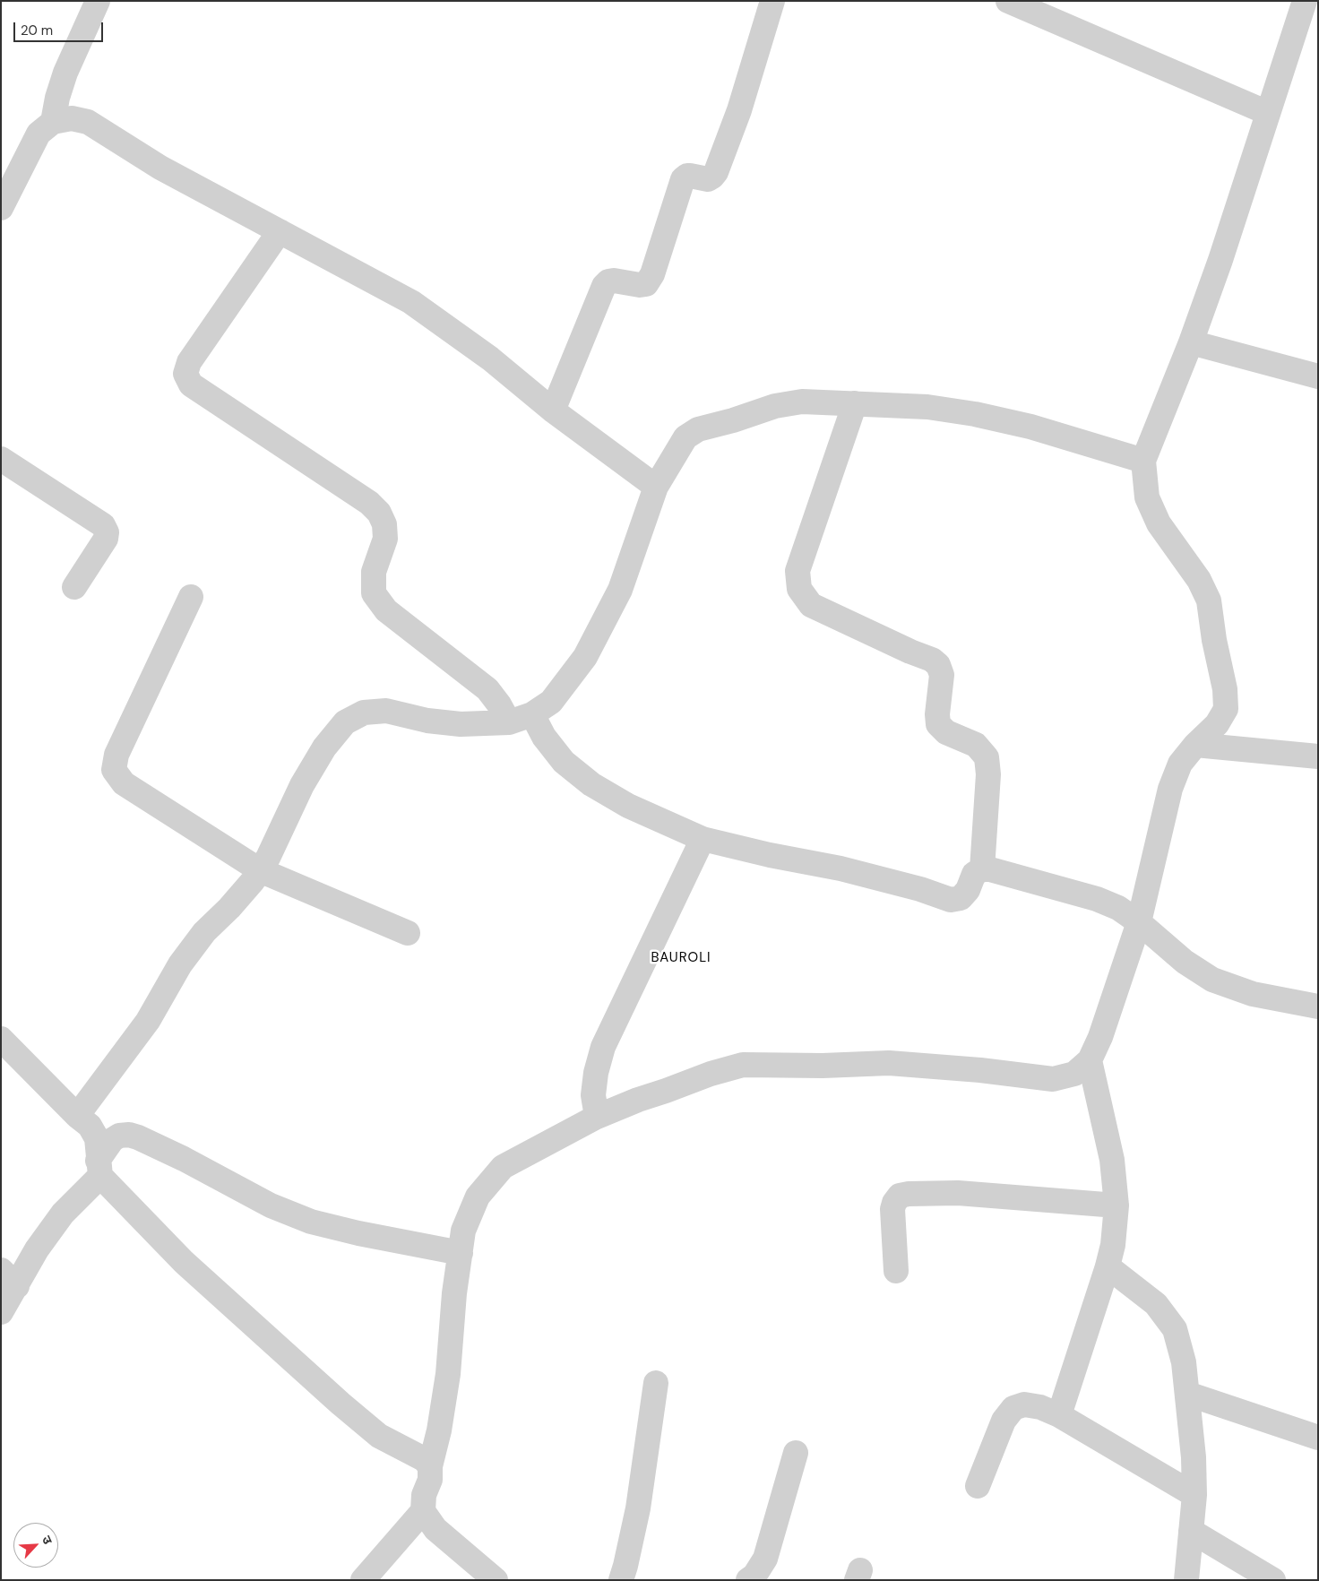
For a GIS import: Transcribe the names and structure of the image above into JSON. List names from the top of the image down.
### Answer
{
  "districts": ["BAUROLI"],
  "scale_bar": "20 m",
  "north": "top right"
}
